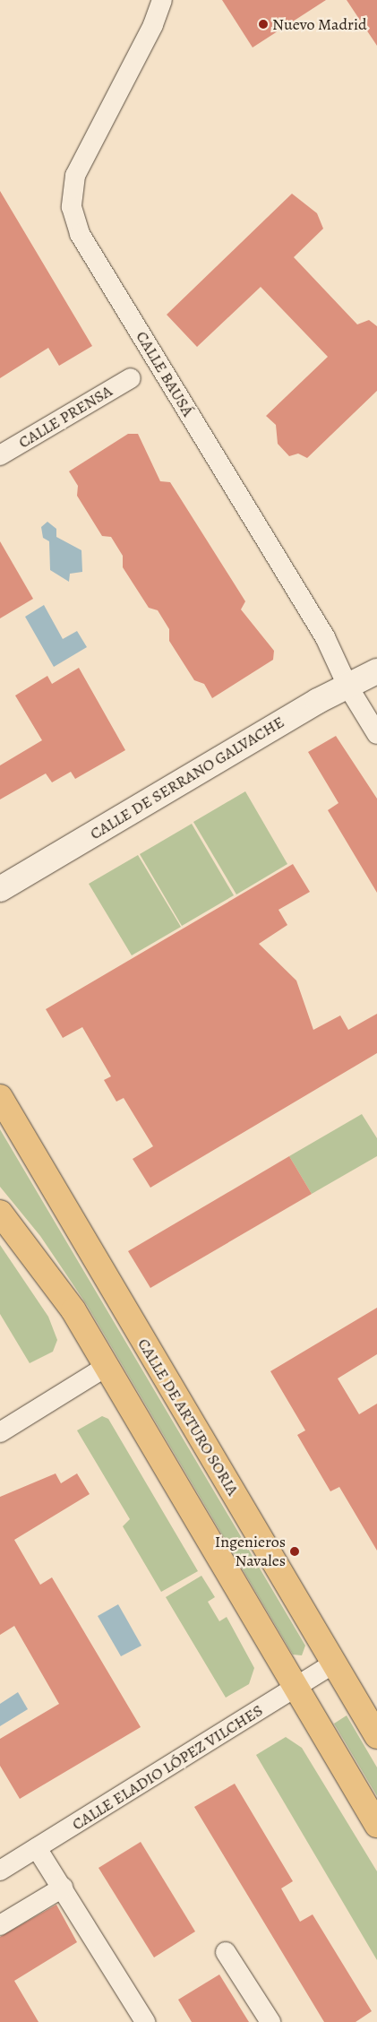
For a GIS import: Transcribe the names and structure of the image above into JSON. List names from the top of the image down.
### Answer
{
  "streets": {
    "main road": ["CALLE DE ARTURO SORIA"],
    "street": [
      "CALLE BAUSÁ",
      "CALLE PRENSA",
      "CALLE DE SERRANO GALVACHE",
      "CALLE ELADIO LÓPEZ VILCHES"
    ]
  },
  "crossings": [
    ["CALLE BAUSÁ", "CALLE DE SERRANO GALVACHE"],
    ["CALLE DE ARTURO SORIA", "CALLE ELADIO LÓPEZ VILCHES"]
  ],
  "places": ["Nuevo Madrid", "Ingenieros Navales"]
}
